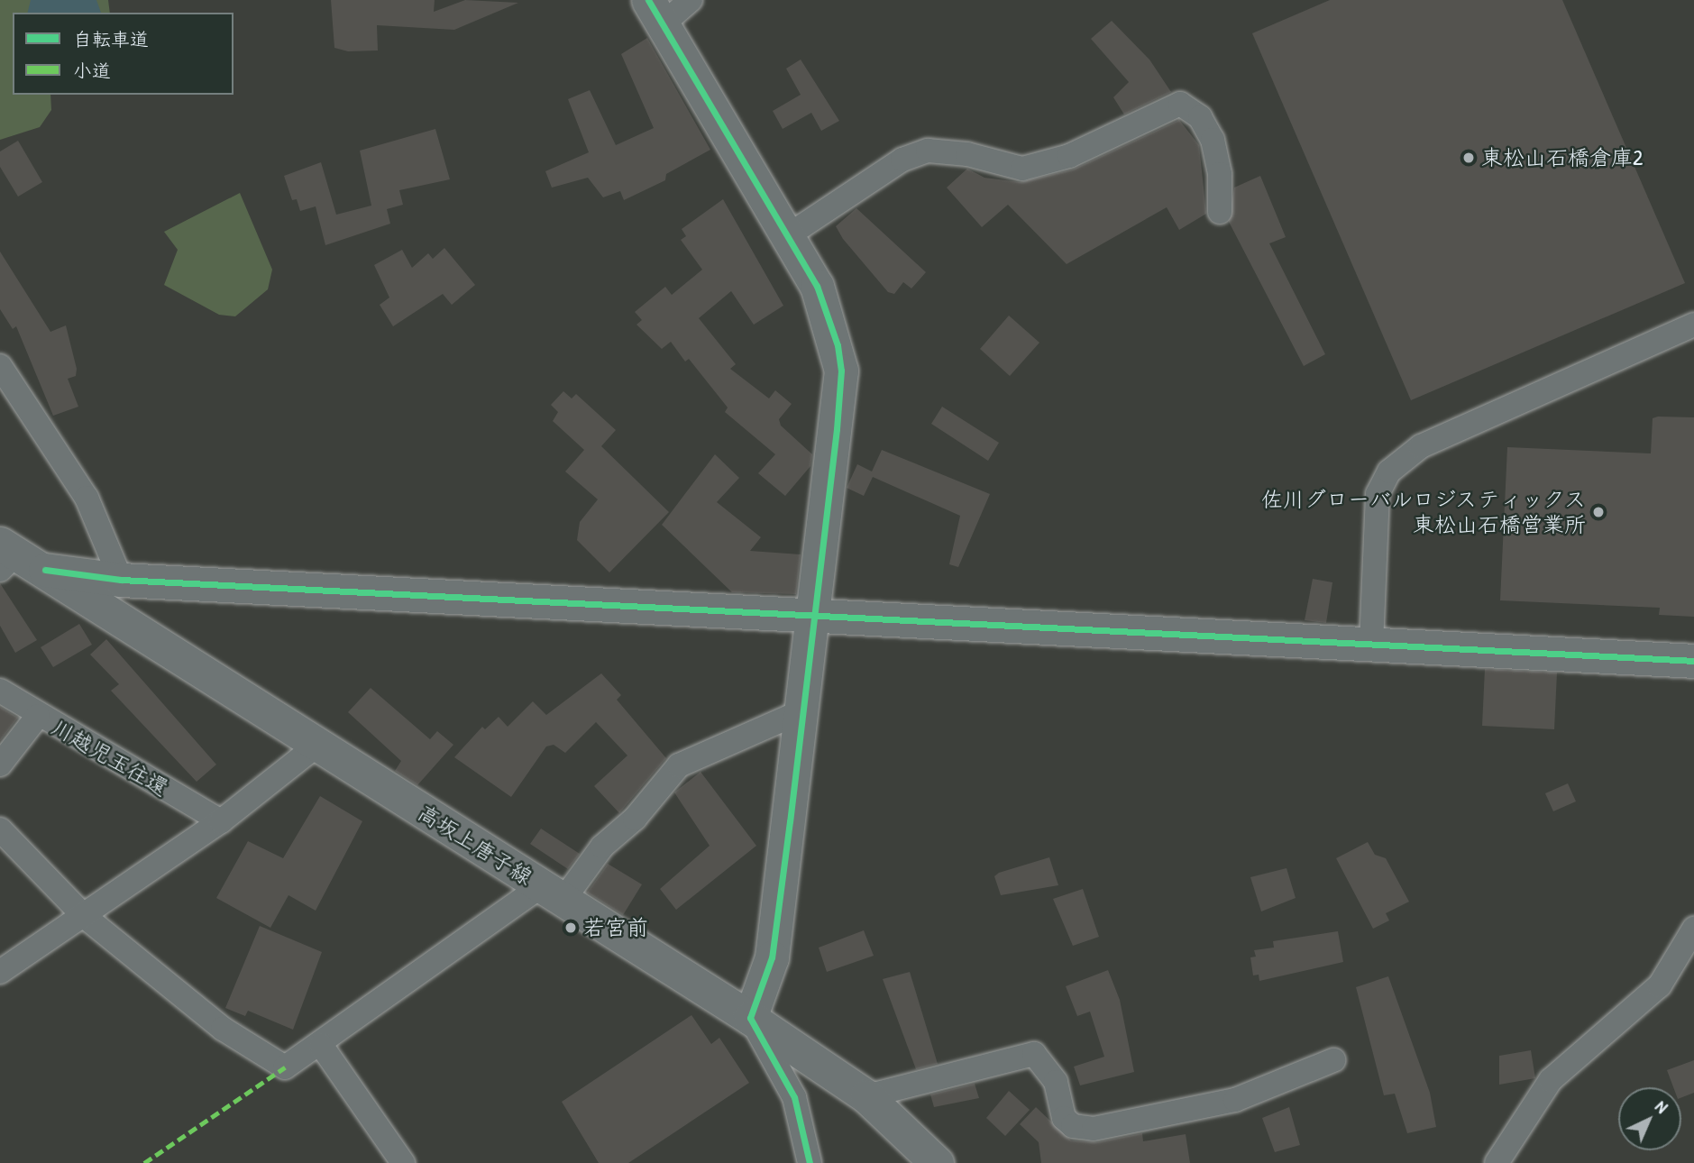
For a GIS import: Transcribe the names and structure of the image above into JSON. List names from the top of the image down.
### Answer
{
  "streets": {
    "street": ["川越児玉往還", "高坂上唐子線"]
  },
  "places": ["東松山石橋倉庫2", "佐川グローバルロジスティックス 東松山石橋営業所", "若宮前"],
  "legend": ["自転車道", "小道"],
  "north": "top right"
}
